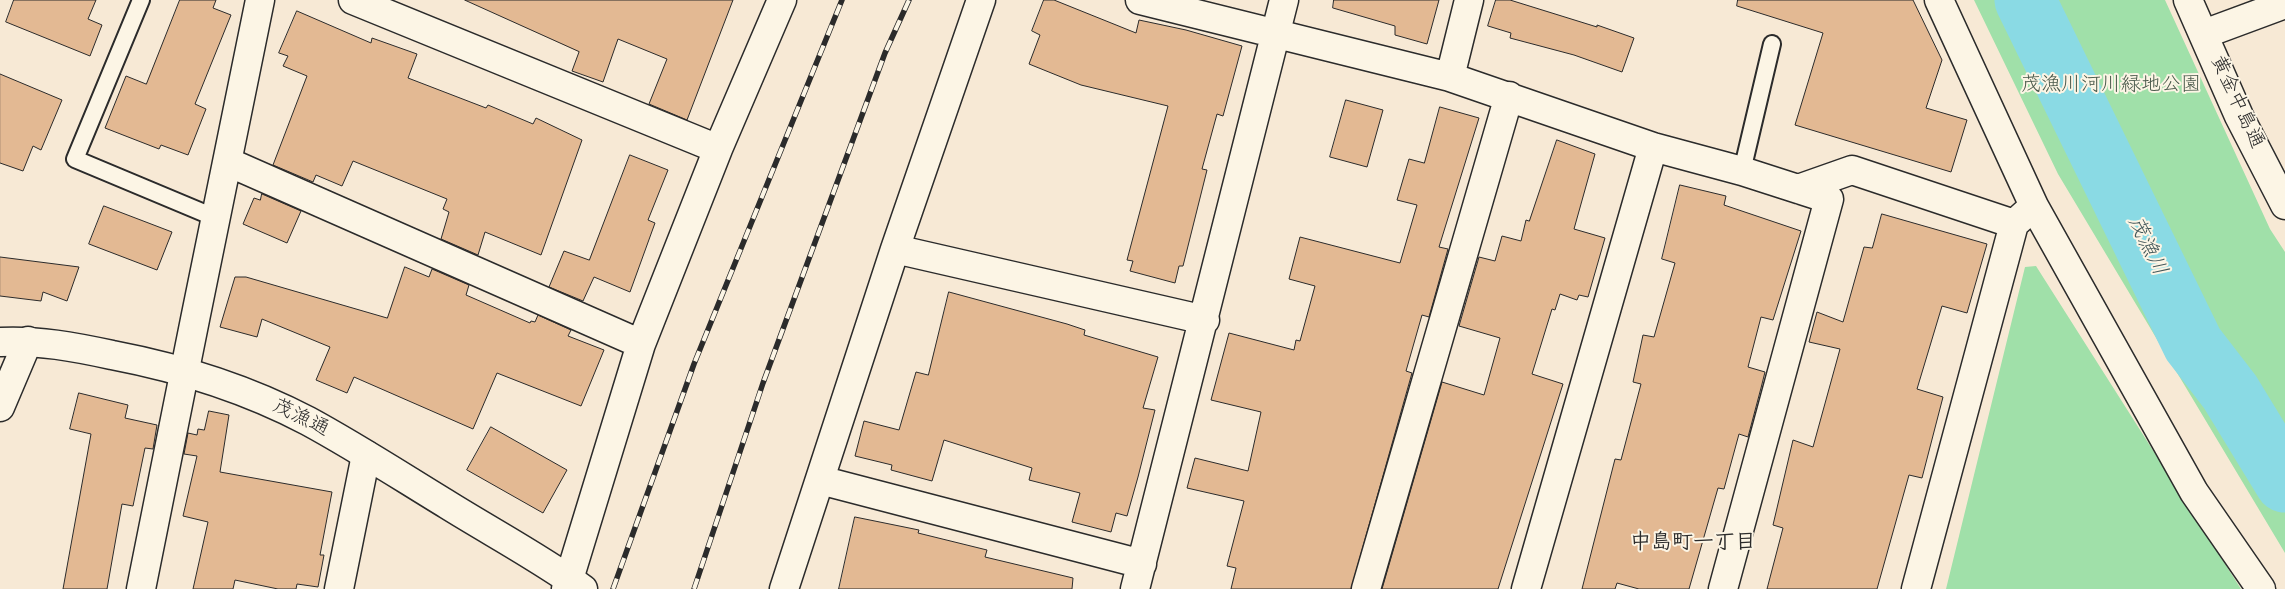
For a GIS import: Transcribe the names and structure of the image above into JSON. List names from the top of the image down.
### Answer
{
  "streets": {
    "street": ["黄金中島通", "茂漁通"]
  },
  "districts": ["中島町一丁目"],
  "water": ["茂漁川"],
  "parks": ["茂漁川河川緑地公園"]
}
